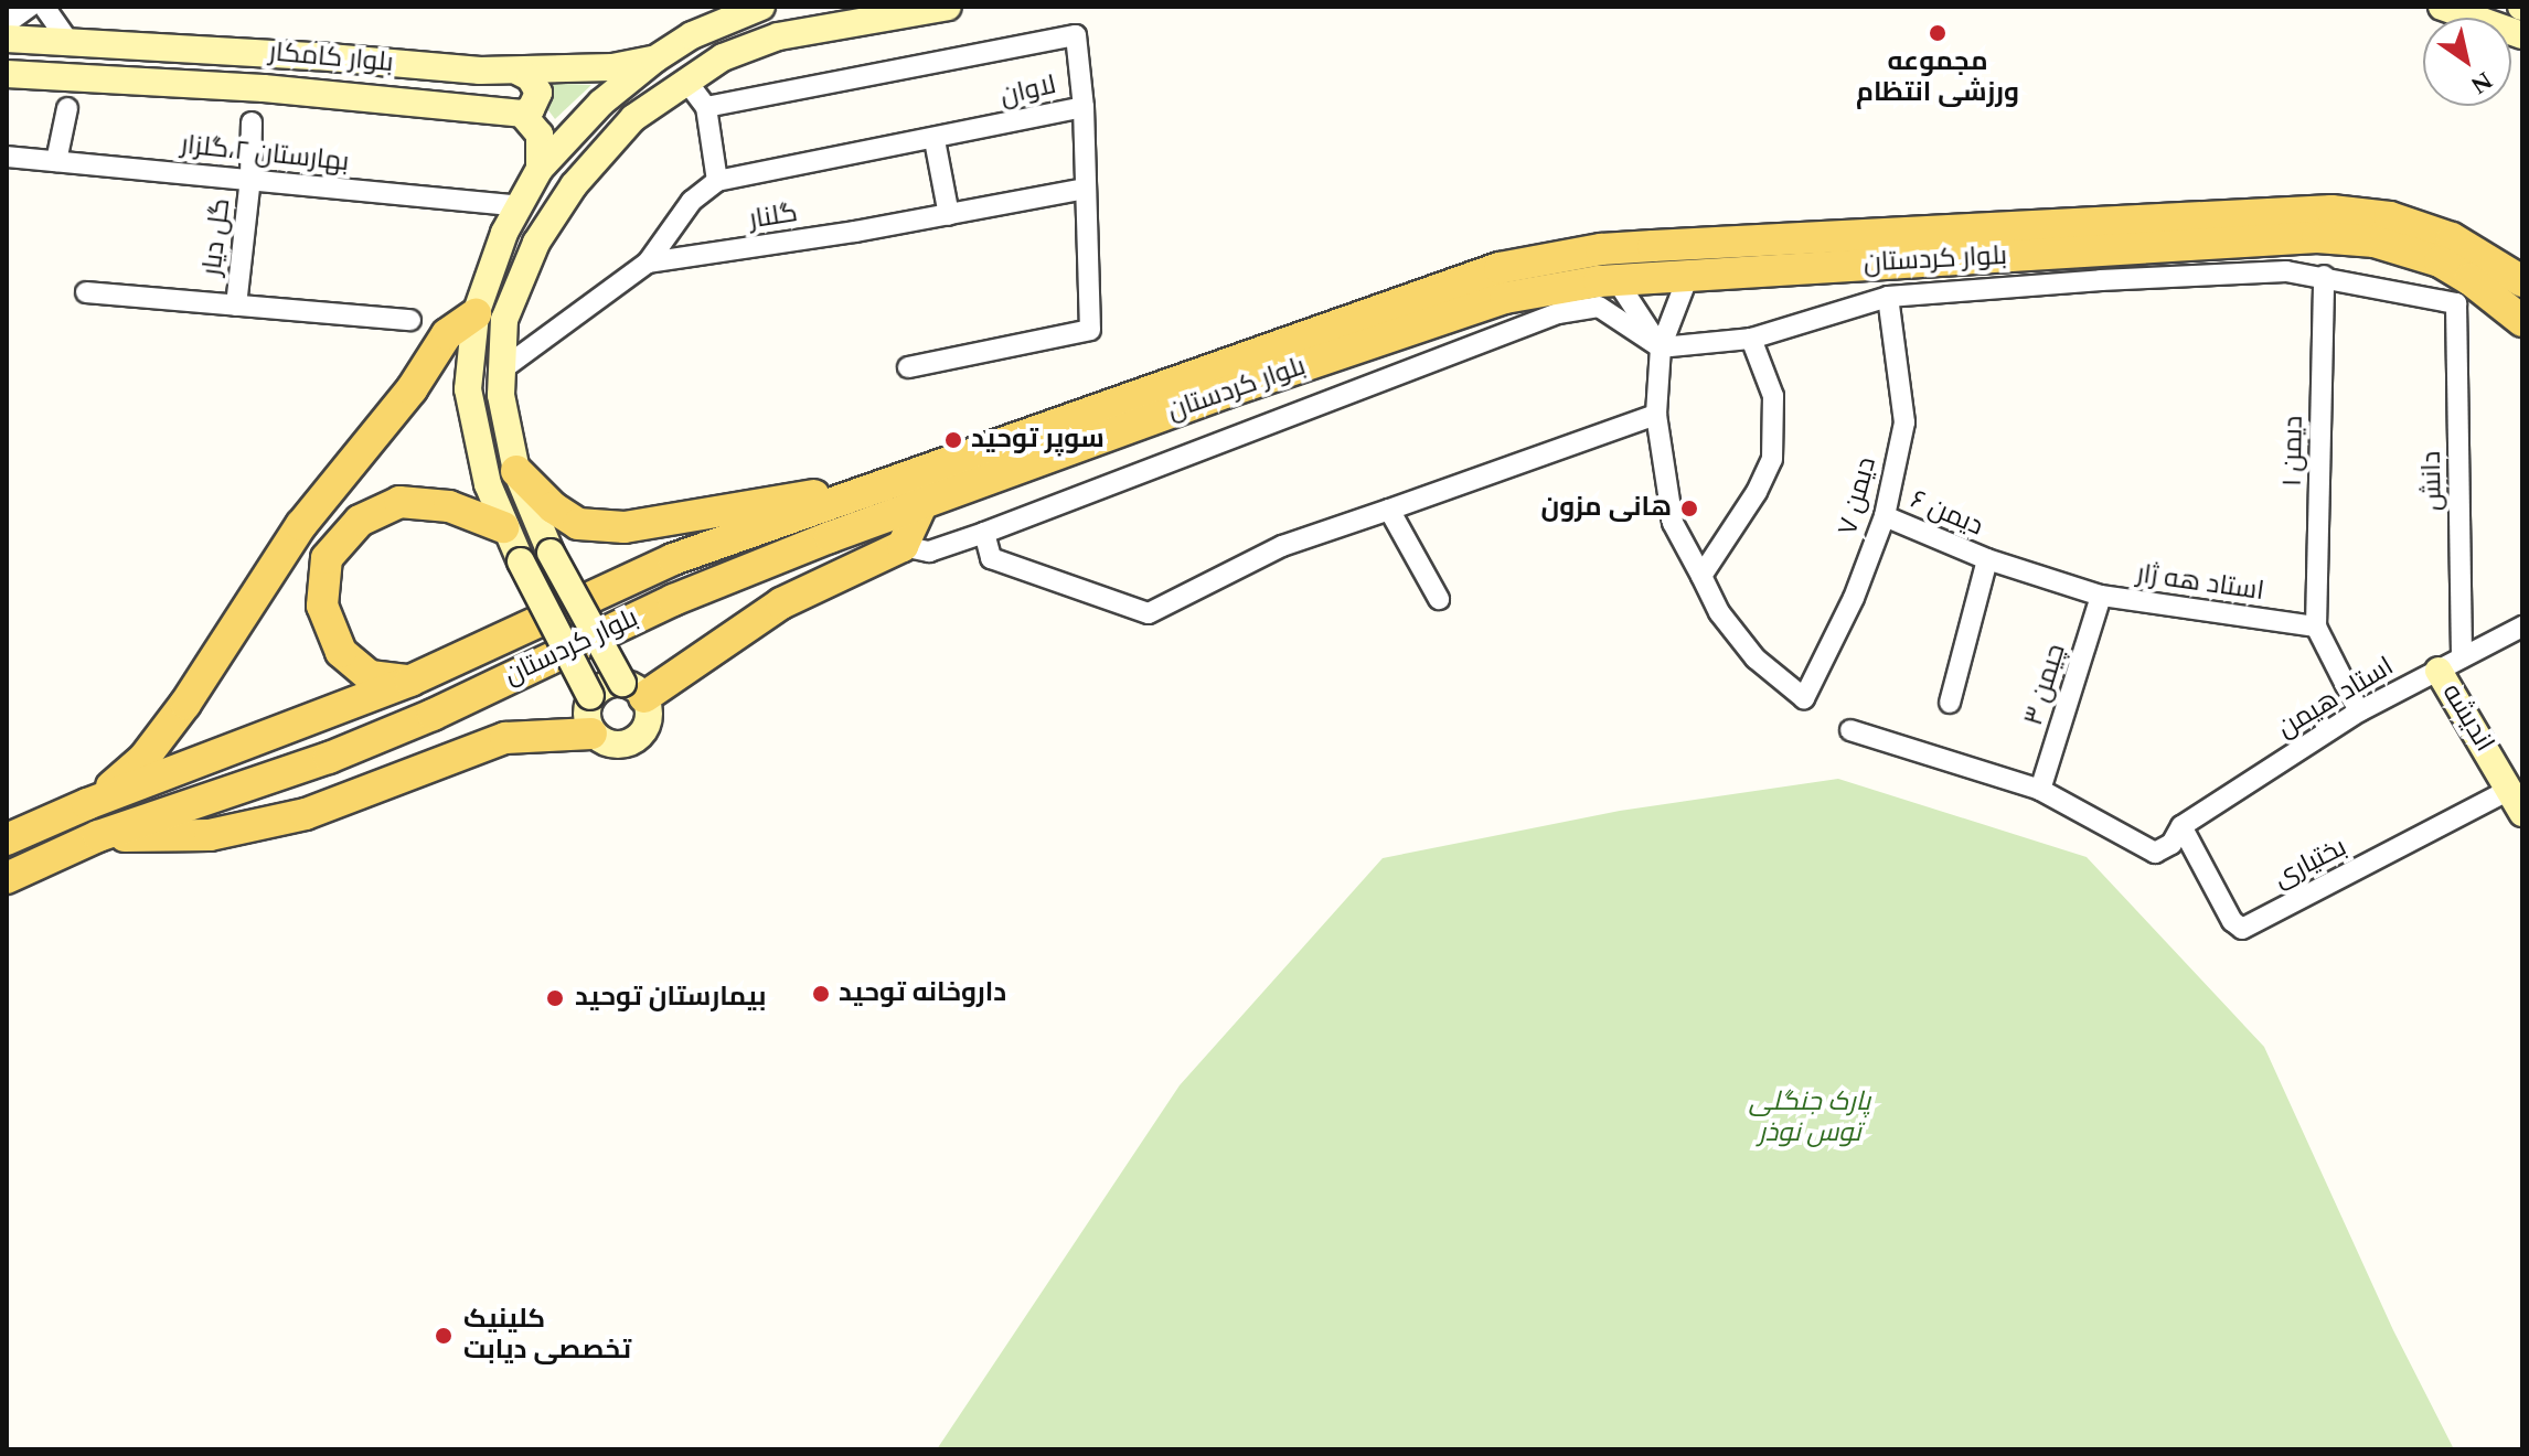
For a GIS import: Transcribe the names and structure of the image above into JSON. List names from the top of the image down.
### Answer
{
  "streets": {
    "main road": ["بلوار کامکار", "بلوار کردستان", "اندیشه"],
    "street": [
      "لاوان",
      "بهارستان ۲،گلزار",
      "گلنار",
      "گل دیار",
      "دیمن ۱",
      "دانش",
      "دیمن ۷",
      "دیمن ۶",
      "استاد هه ژار",
      "چیمن ۳",
      "استاد هیمن",
      "بختیاری"
    ]
  },
  "crossings": [
    ["بهارستان ۲،گلزار", "گل دیار"],
    ["دیمن ۱", "دانش"],
    ["دیمن ۱", "استاد هه ژار"],
    ["دانش", "استاد هیمن"],
    ["دانش", "اندیشه"],
    ["دیمن ۷", "دیمن ۶"],
    ["دیمن ۶", "استاد هه ژار"],
    ["استاد هه ژار", "چیمن ۳"],
    ["چیمن ۳", "استاد هیمن"],
    ["استاد هیمن", "اندیشه"],
    ["استاد هیمن", "بختیاری"],
    ["اندیشه", "بختیاری"]
  ],
  "parks": ["پارک جنگلی توس نوذر"],
  "places": [
    "مجموعه ورزشی انتظام",
    "سوپر توحید",
    "هانی مزون",
    "داروخانه توحید",
    "بیمارستان توحید",
    "کلینیک تخصصی دیابت"
  ],
  "north": "bottom right"
}
